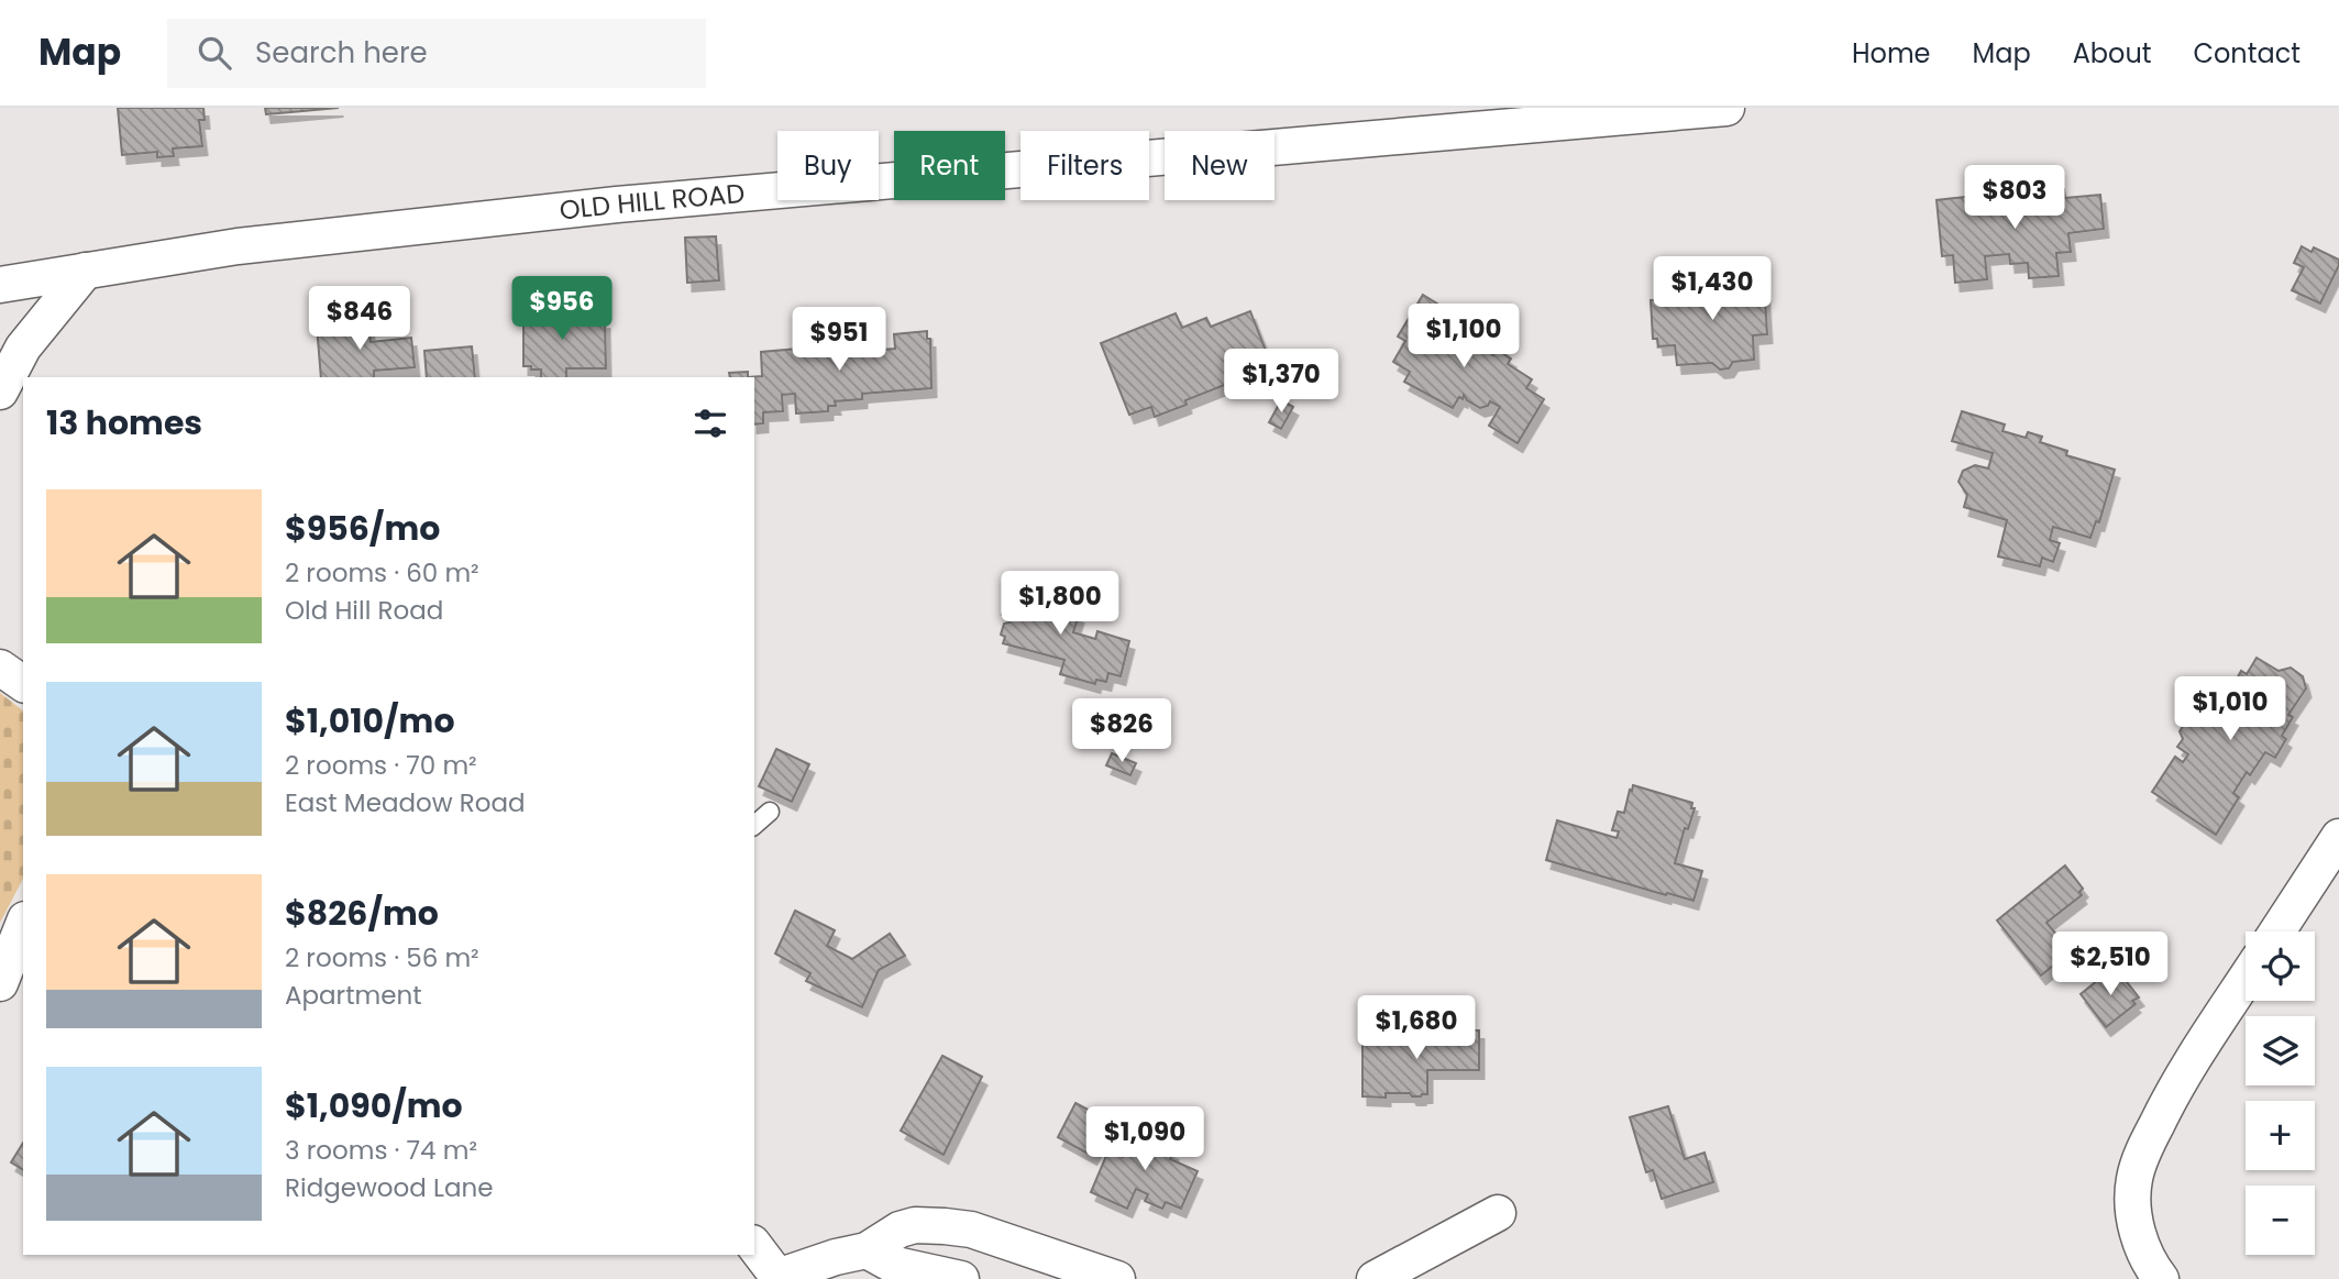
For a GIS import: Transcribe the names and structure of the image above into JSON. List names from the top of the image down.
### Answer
{
  "streets": {
    "street": ["OLD HILL ROAD"]
  },
  "page": {
    "header": "Map",
    "search": "Search here",
    "nav": [
      "Home",
      "Map",
      "About",
      "Contact"
    ],
    "chip": [
      "Buy",
      "Rent",
      "Filters",
      "New"
    ],
    "price": [
      "$803",
      "$1,430",
      "$956",
      "$846",
      "$1,100",
      "$951",
      "$1,370",
      "$1,800",
      "$1,010",
      "$826",
      "$2,510",
      "$1,680",
      "$1,090"
    ],
    "heading": "13 homes",
    "list": [
      {
        "name": "$956/mo",
        "note": "2 rooms · 60 m² · Old Hill Road"
      },
      {
        "name": "$1,010/mo",
        "note": "2 rooms · 70 m² · East Meadow Road"
      },
      {
        "name": "$826/mo",
        "note": "2 rooms · 56 m² · Apartment"
      },
      {
        "name": "$1,090/mo",
        "note": "3 rooms · 74 m² · Ridgewood Lane"
      }
    ],
    "map_buttons": ["+", "−"]
  }
}
